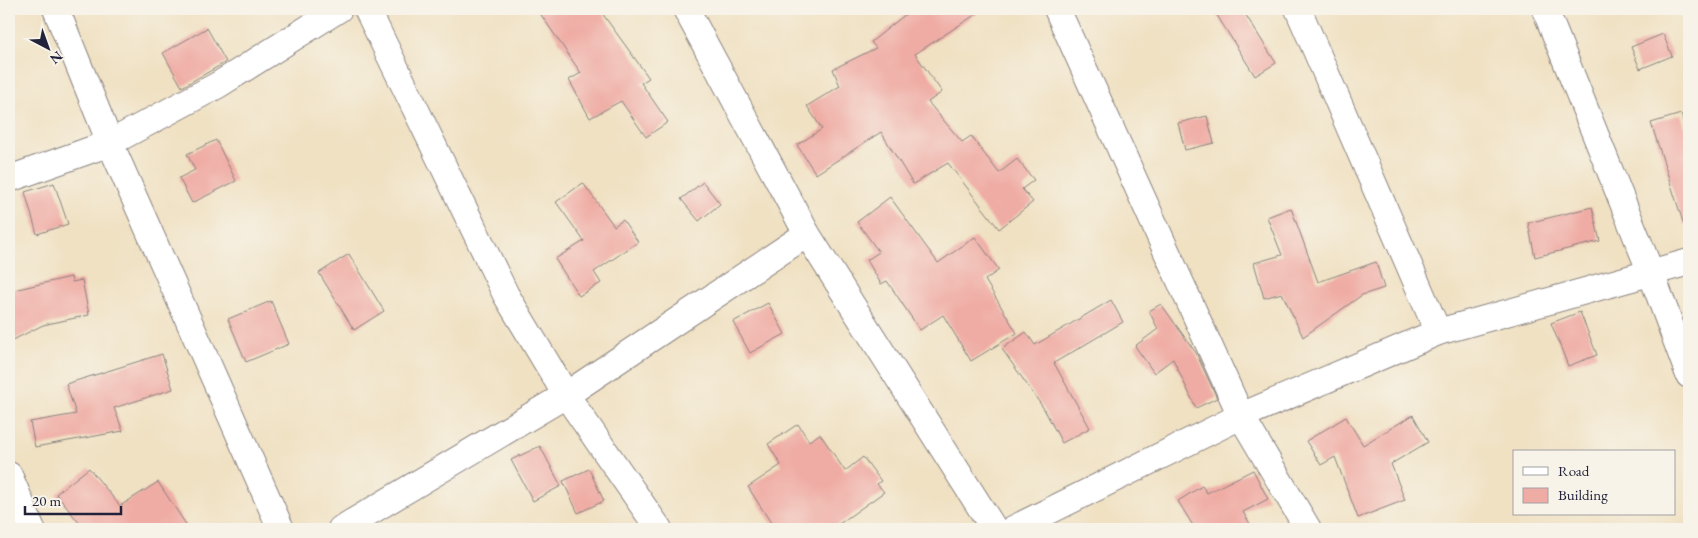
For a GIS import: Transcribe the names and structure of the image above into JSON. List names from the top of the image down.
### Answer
{
  "legend": ["Road", "Building"],
  "scale_bar": "20 m",
  "north": "bottom right"
}
